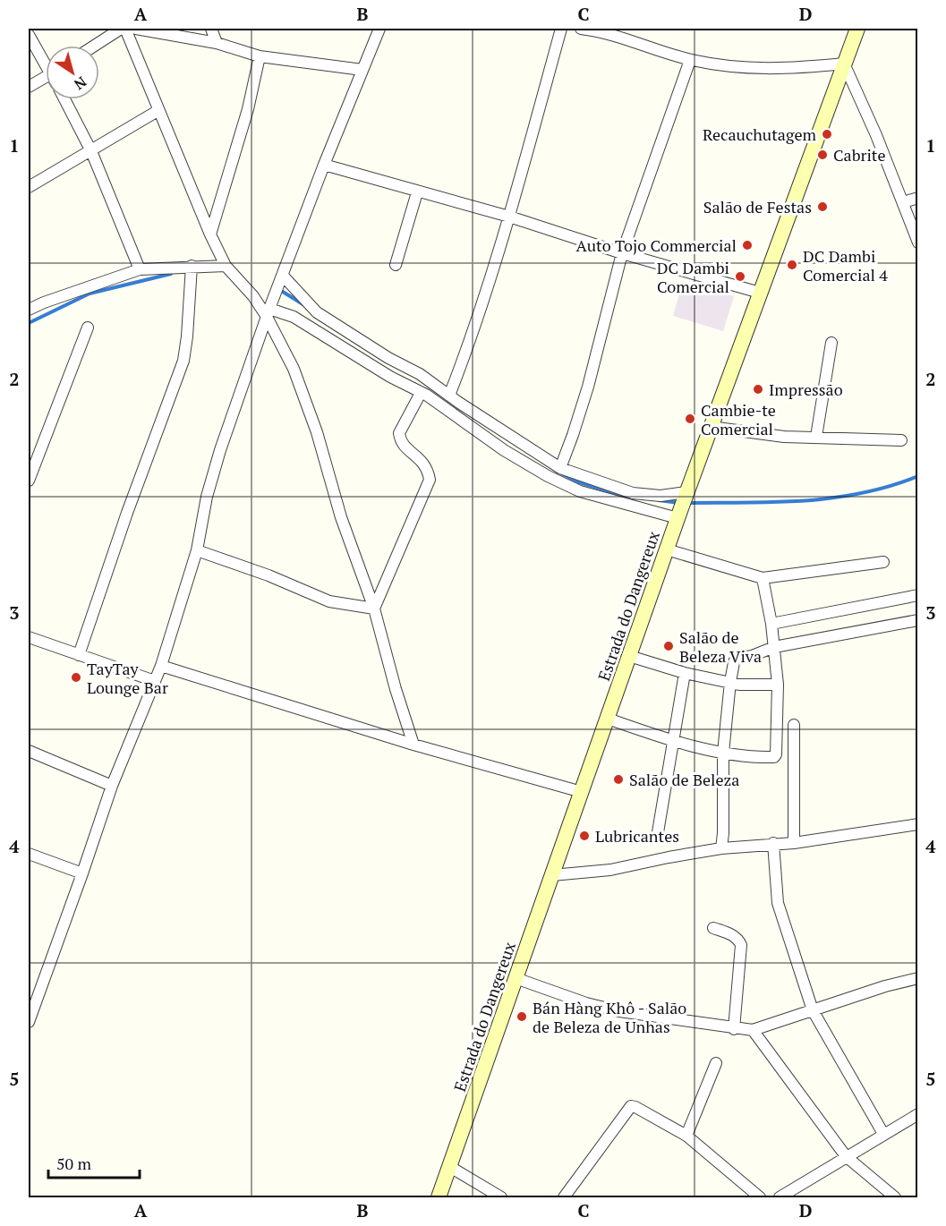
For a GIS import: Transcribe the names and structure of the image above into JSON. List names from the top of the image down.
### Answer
{
  "streets": {
    "main road": ["Estrada do Dangereux"]
  },
  "places": [
    "Recauchutagem",
    "Cabrite",
    "Salão de Festas",
    "Auto Tojo Commercial",
    "DC Dambi Comercial 4",
    "DC Dambi Comercial",
    "Impressão",
    "Cambie-te Comercial",
    "Salão de Beleza Viva",
    "TayTay Lounge Bar",
    "Salão de Beleza",
    "Lubricantes",
    "Bán Hàng Khô - Salão de Beleza de Unhas"
  ],
  "scale_bar": "50 m",
  "north": "bottom right",
  "grid": {
    "columns": [
      "A",
      "B",
      "C",
      "D"
    ],
    "rows": [
      "1",
      "2",
      "3",
      "4",
      "5"
    ]
  }
}
